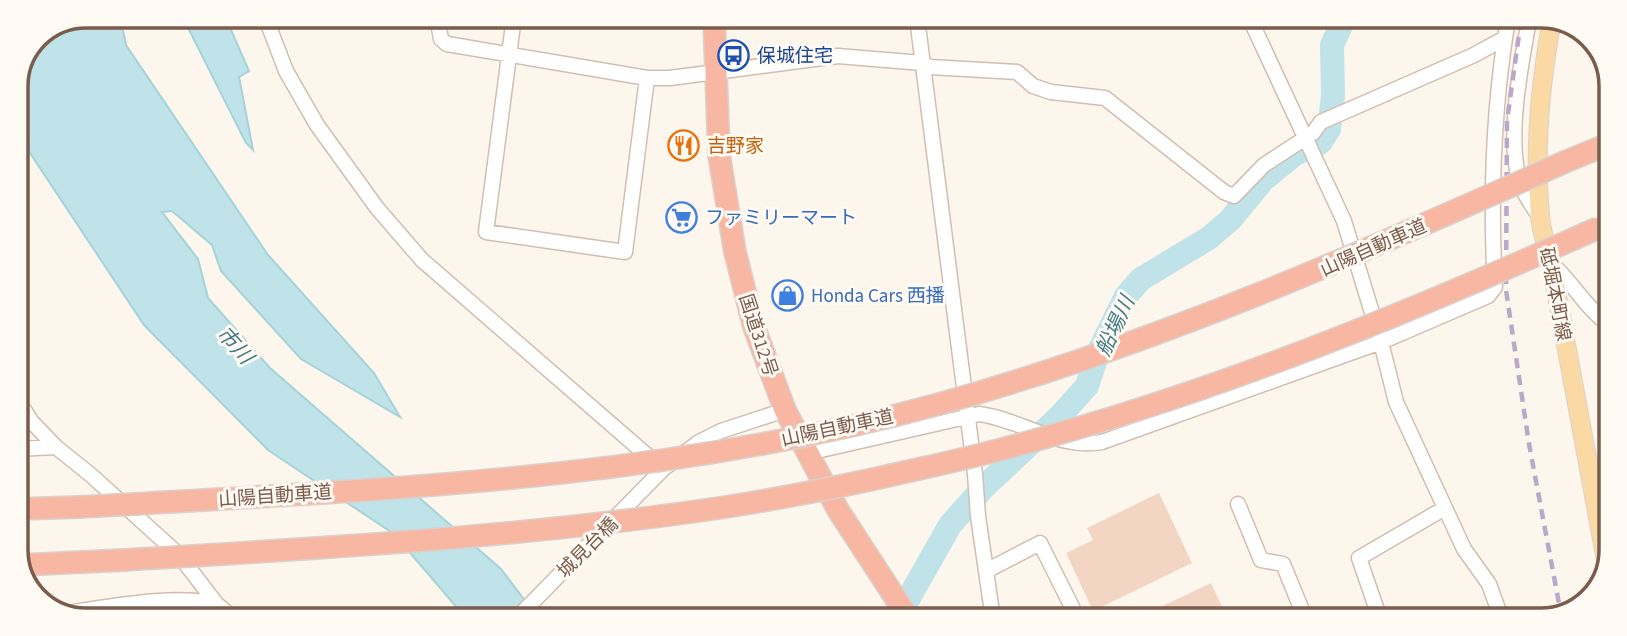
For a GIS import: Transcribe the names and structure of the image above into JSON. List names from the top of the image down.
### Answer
{
  "streets": {
    "highway": ["山陽自動車道", "国道312号"],
    "main road": ["砥堀本町線"],
    "street": ["城見台橋"]
  },
  "crossings": [
    ["国道312号", "城見台橋"]
  ],
  "water": ["船場川", "市川"],
  "places": {
    "bus stop": ["保城住宅"],
    "restaurant": ["吉野家"],
    "supermarket": ["ファミリーマート"],
    "shop": ["Honda Cars 西播"]
  }
}
